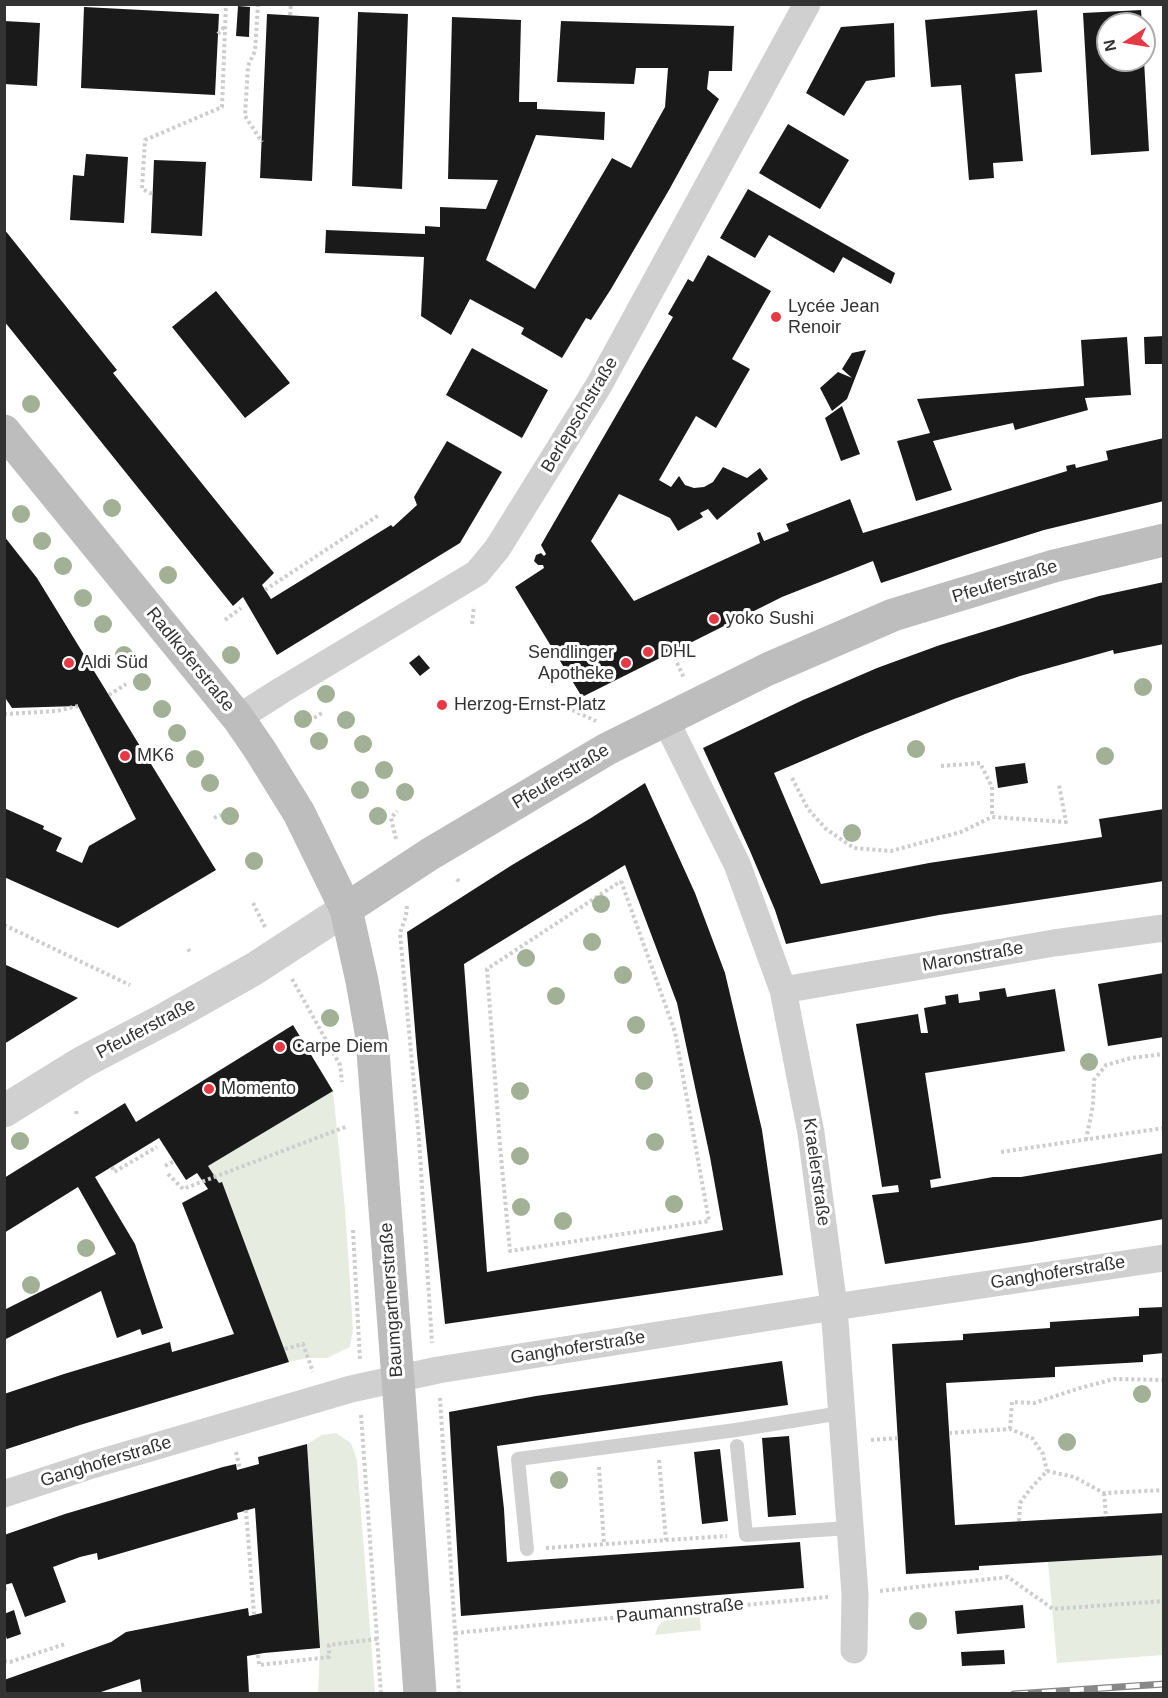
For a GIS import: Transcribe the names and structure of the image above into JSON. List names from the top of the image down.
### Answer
{
  "streets": {
    "main road": ["Pfeuferstraße", "Radlkoferstraße", "Baumgartnerstraße"],
    "street": [
      "Berlepschstraße",
      "Maronstraße",
      "Kraelerstraße",
      "Ganghoferstraße"
    ],
    "path": ["Paumannstraße"]
  },
  "crossings": [
    ["Berlepschstraße", "Radlkoferstraße"],
    ["Pfeuferstraße", "Radlkoferstraße"],
    ["Pfeuferstraße", "Kraelerstraße"],
    ["Pfeuferstraße", "Baumgartnerstraße"],
    ["Radlkoferstraße", "Baumgartnerstraße"],
    ["Maronstraße", "Kraelerstraße"],
    ["Kraelerstraße", "Ganghoferstraße"],
    ["Kraelerstraße", "Paumannstraße"],
    ["Ganghoferstraße", "Baumgartnerstraße"]
  ],
  "places": [
    "Lycée Jean Renoir",
    "yoko Sushi",
    "DHL",
    "Aldi Süd",
    "Sendlinger Apotheke",
    "Herzog-Ernst-Platz",
    "MK6",
    "Carpe Diem",
    "Momento"
  ],
  "north": "left"
}
